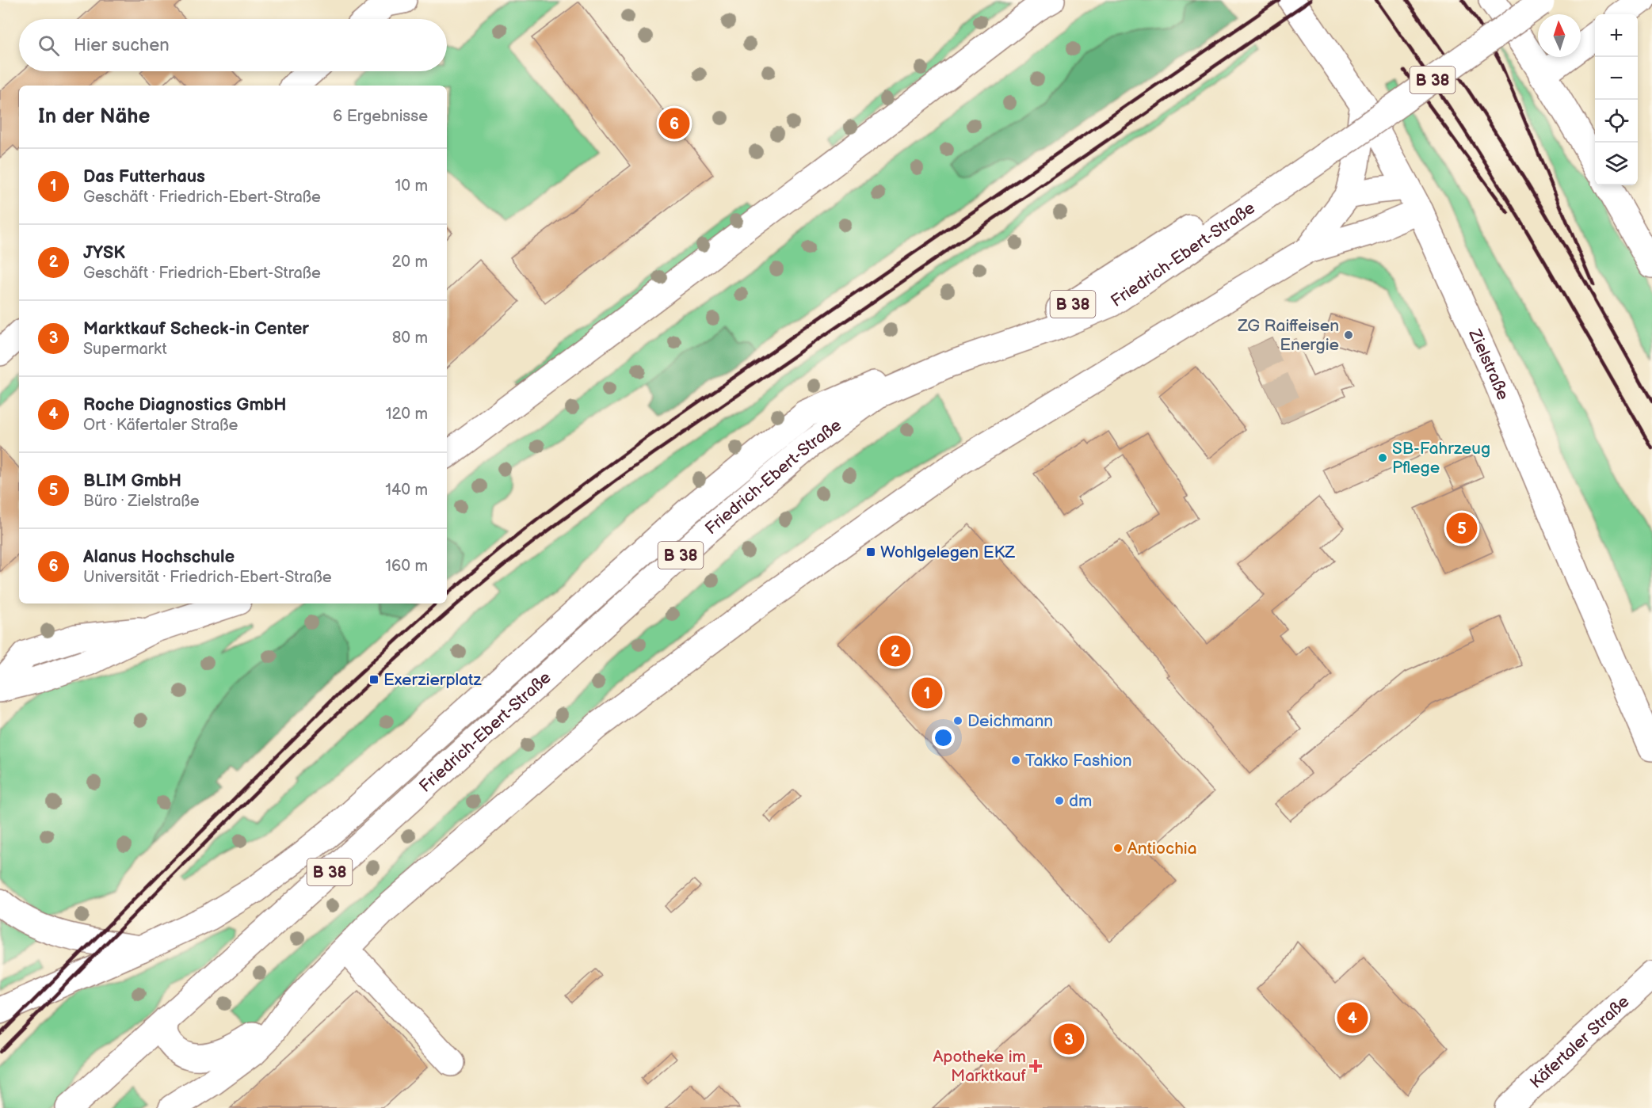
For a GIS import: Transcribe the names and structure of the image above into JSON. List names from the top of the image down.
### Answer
{
  "streets": {
    "street": [
      "B 38",
      "Friedrich-Ebert-Straße",
      "Zielstraße",
      "Käfertaler Straße"
    ]
  },
  "crossings": [
    ["B 38", "Friedrich-Ebert-Straße"]
  ],
  "places": {
    "other": [
      "ZG Raiffeisen Energie",
      "SB-Fahrzeug Pflege",
      "Deichmann",
      "Takko Fashion",
      "dm",
      "Antiochia"
    ],
    "transit": ["Wohlgelegen EKZ", "Exerzierplatz"],
    "health": ["Apotheke im Marktkauf"]
  },
  "north": "top",
  "page": {
    "map_buttons": ["+", "−"],
    "search": "Hier suchen",
    "heading": ["In der Nähe", "6 Ergebnisse"],
    "pins": [
      "6",
      "5",
      "2",
      "1",
      "4",
      "3"
    ],
    "list": [
      {
        "mark": "1",
        "name": "Das Futterhaus",
        "note": "Geschäft · Friedrich-Ebert-Straße",
        "value": "10 m"
      },
      {
        "mark": "2",
        "name": "JYSK",
        "note": "Geschäft · Friedrich-Ebert-Straße",
        "value": "20 m"
      },
      {
        "mark": "3",
        "name": "Marktkauf Scheck-in Center",
        "note": "Supermarkt",
        "value": "80 m"
      },
      {
        "mark": "4",
        "name": "Roche Diagnostics GmbH",
        "note": "Ort · Käfertaler Straße",
        "value": "120 m"
      },
      {
        "mark": "5",
        "name": "BLIM GmbH",
        "note": "Büro · Zielstraße",
        "value": "140 m"
      },
      {
        "mark": "6",
        "name": "Alanus Hochschule",
        "note": "Universität · Friedrich-Ebert-Straße",
        "value": "160 m"
      }
    ]
  }
}
